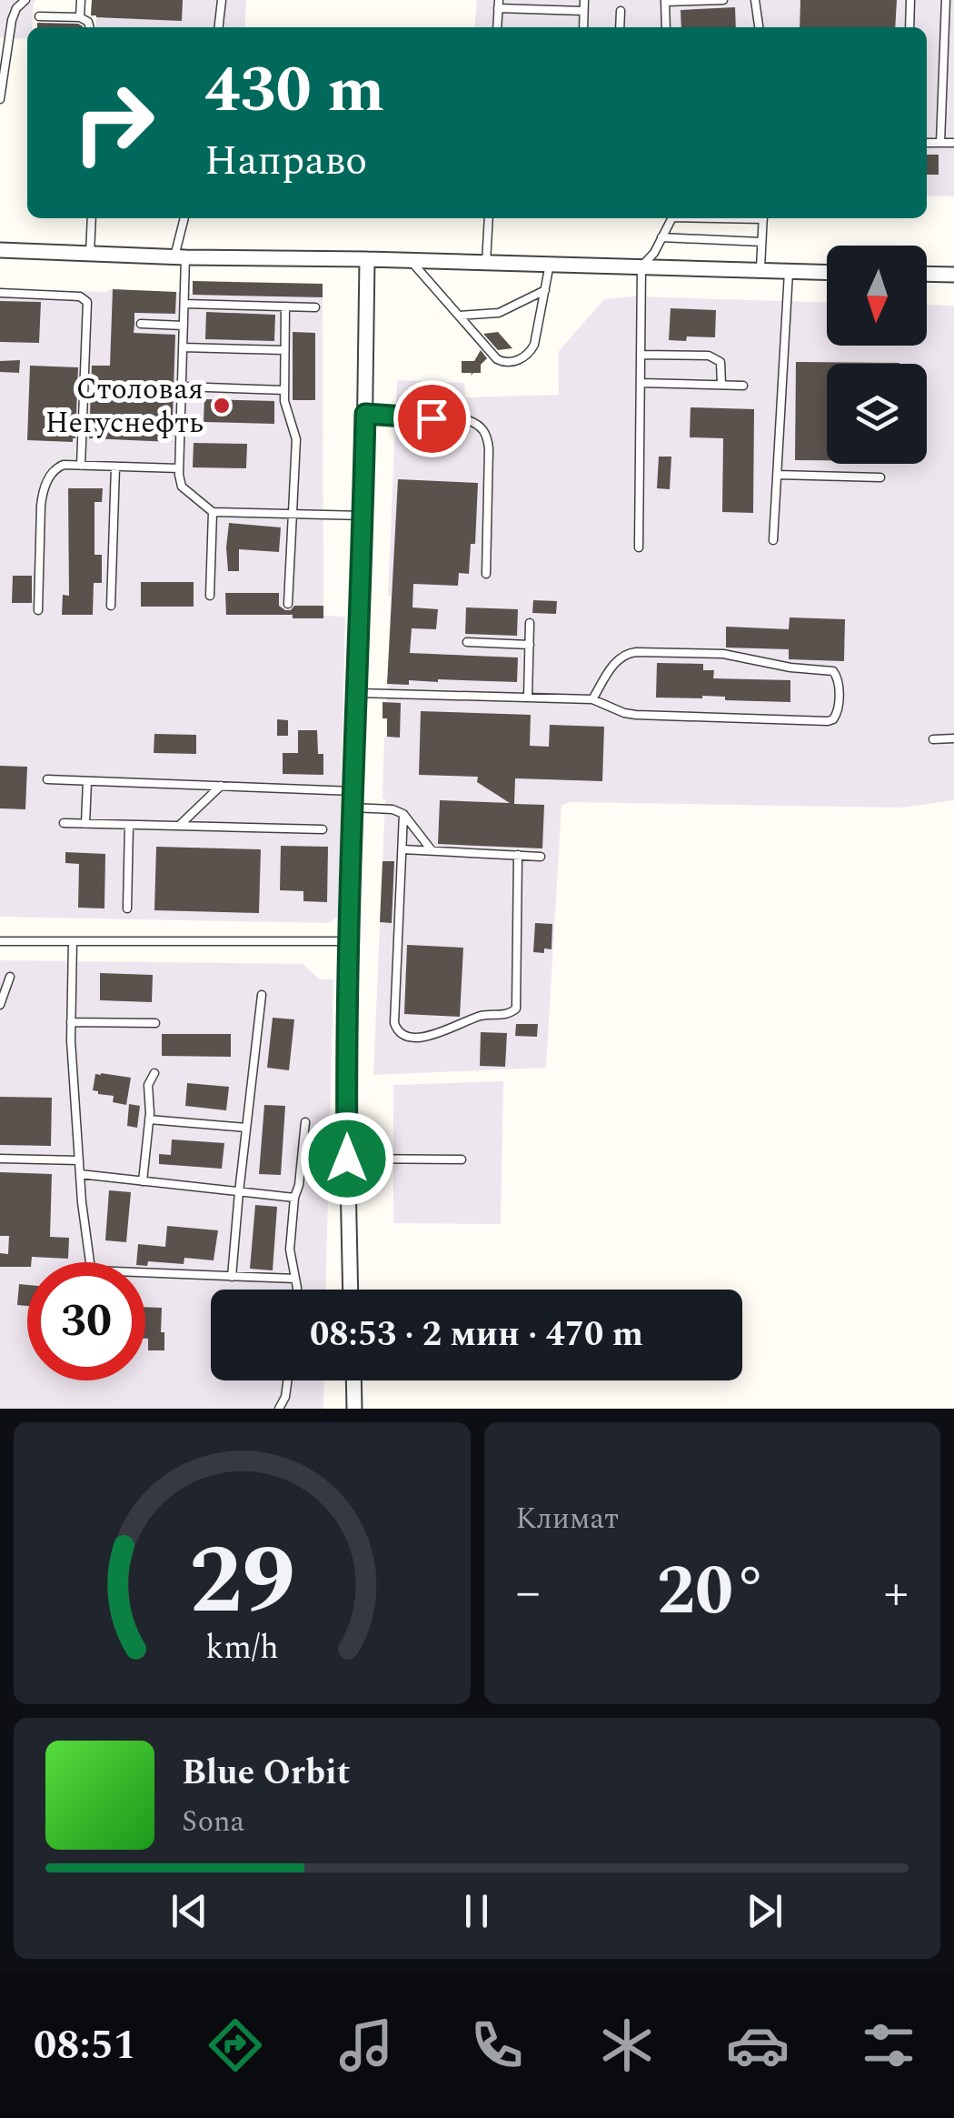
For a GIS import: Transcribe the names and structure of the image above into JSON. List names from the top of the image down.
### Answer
{
  "places": ["Столовая Негуснефть"],
  "north": "bottom",
  "page": {
    "turn": ["430 m", "Направо"],
    "limit": "30",
    "trip": "08:53 · 2 мин · 470 m",
    "tile": "Климат",
    "heat": ["−", "20°", "+"],
    "song": ["Blue Orbit", "Sona"],
    "tabs": "08:51",
    "gauge": ["29", "km/h"]
  }
}
